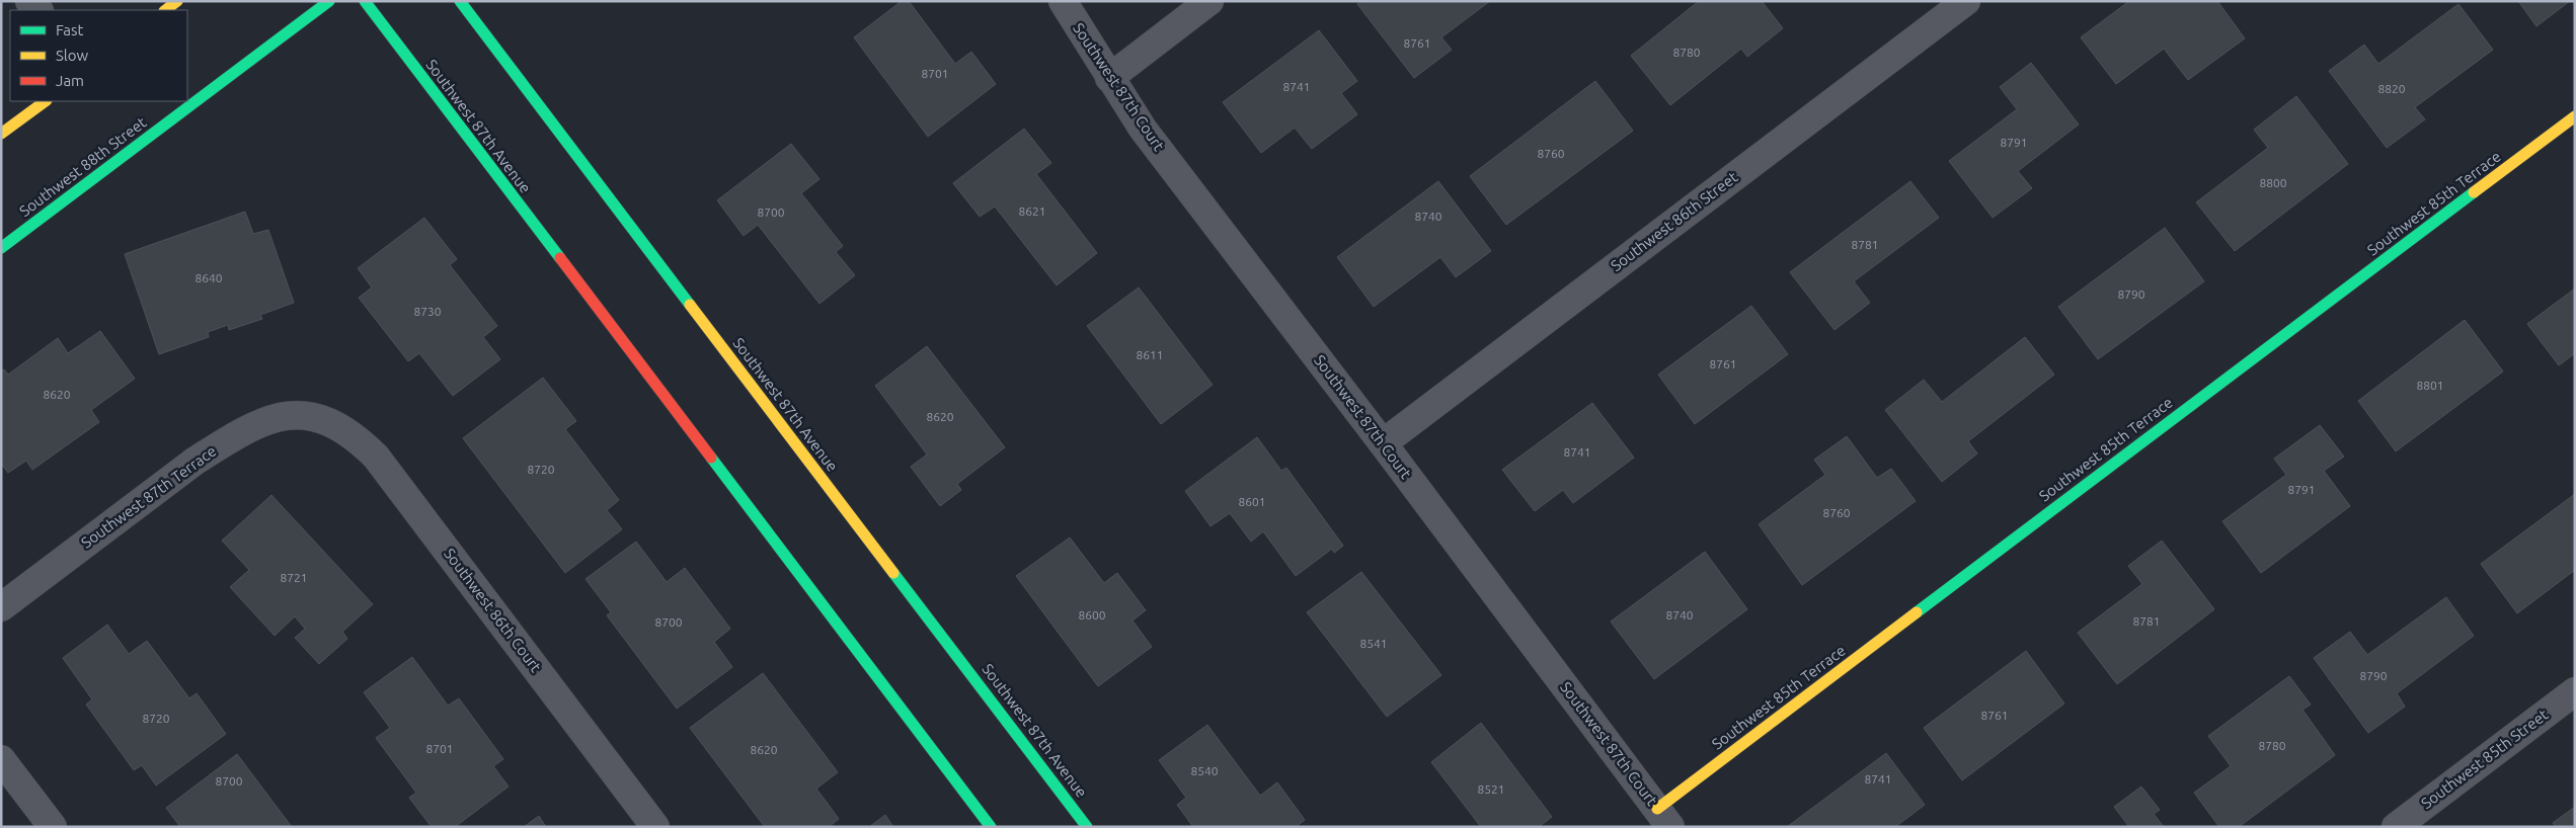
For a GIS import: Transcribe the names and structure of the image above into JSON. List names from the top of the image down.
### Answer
{
  "streets": {
    "main road": ["Southwest 87th Avenue", "Southwest 88th Street", "Southwest 85th Terrace"],
    "street": [
      "Southwest 87th Court",
      "Southwest 86th Street",
      "Southwest 87th Terrace",
      "Southwest 86th Court",
      "Southwest 85th Street"
    ]
  },
  "crossings": [
    ["Southwest 87th Court", "Southwest 85th Terrace"],
    ["Southwest 87th Court", "Southwest 86th Street"],
    ["Southwest 87th Terrace", "Southwest 86th Court"]
  ],
  "house_numbers": [
    "8761",
    "8780",
    "8701",
    "8741",
    "8820",
    "8791",
    "8760",
    "8800",
    "8621",
    "8700",
    "8740",
    "8781",
    "8640",
    "8790",
    "8730",
    "8611",
    "8761",
    "8801",
    "8620",
    "8620",
    "8741",
    "8720",
    "8791",
    "8601",
    "8760",
    "8721",
    "8600",
    "8740",
    "8781",
    "8700",
    "8541",
    "8790",
    "8761",
    "8720",
    "8780",
    "8701",
    "8620",
    "8540",
    "8741",
    "8700",
    "8521"
  ],
  "legend": ["Fast", "Slow", "Jam"]
}
